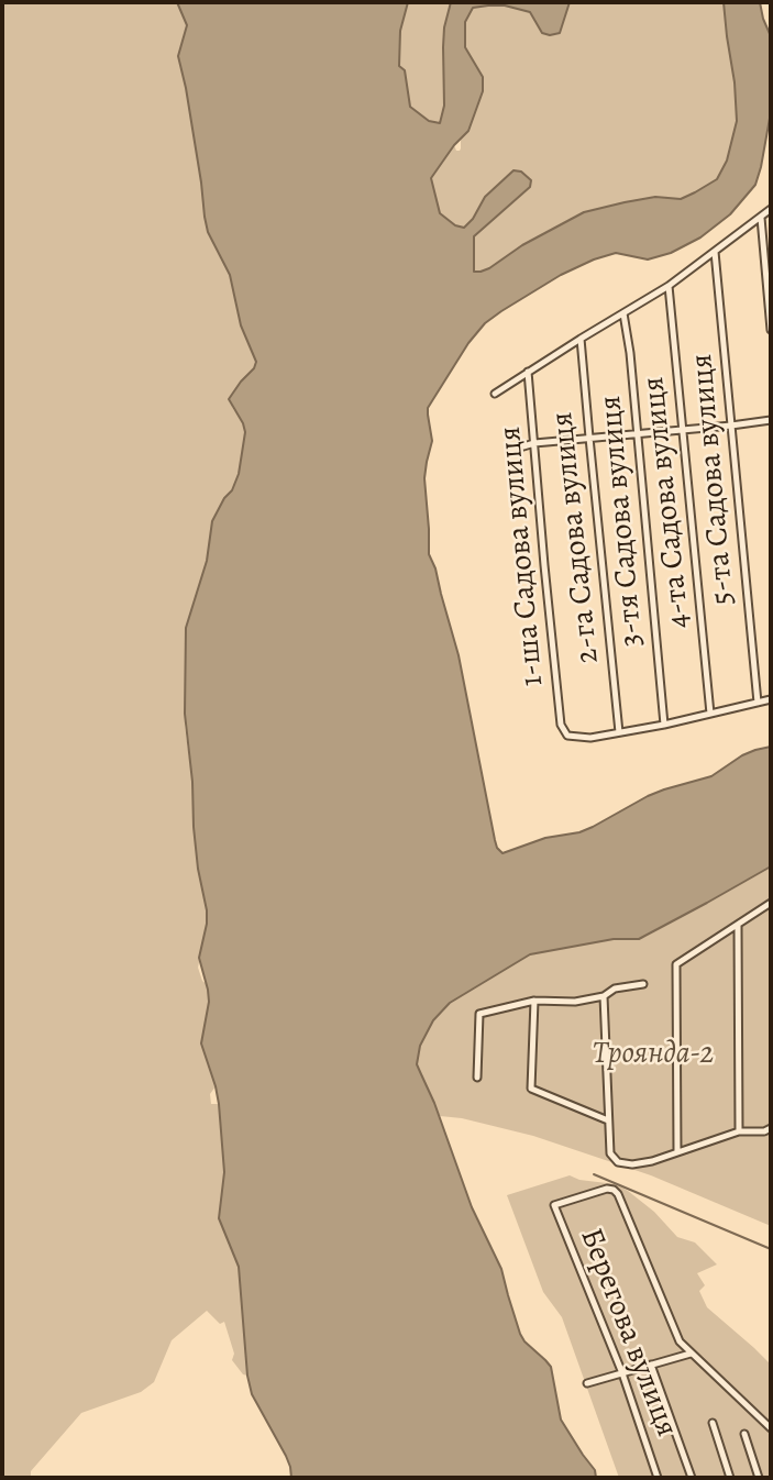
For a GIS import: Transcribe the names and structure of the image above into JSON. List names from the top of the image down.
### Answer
{
  "streets": {
    "street": [
      "5-та Садова вулиця",
      "4-та Садова вулиця",
      "3-тя Садова вулиця",
      "2-га Садова вулиця",
      "1-ша Садова вулиця",
      "Берегова вулиця"
    ]
  },
  "crossings": [
    ["2-га Садова вулиця", "1-ша Садова вулиця"]
  ],
  "parks": ["Троянда-2"]
}
